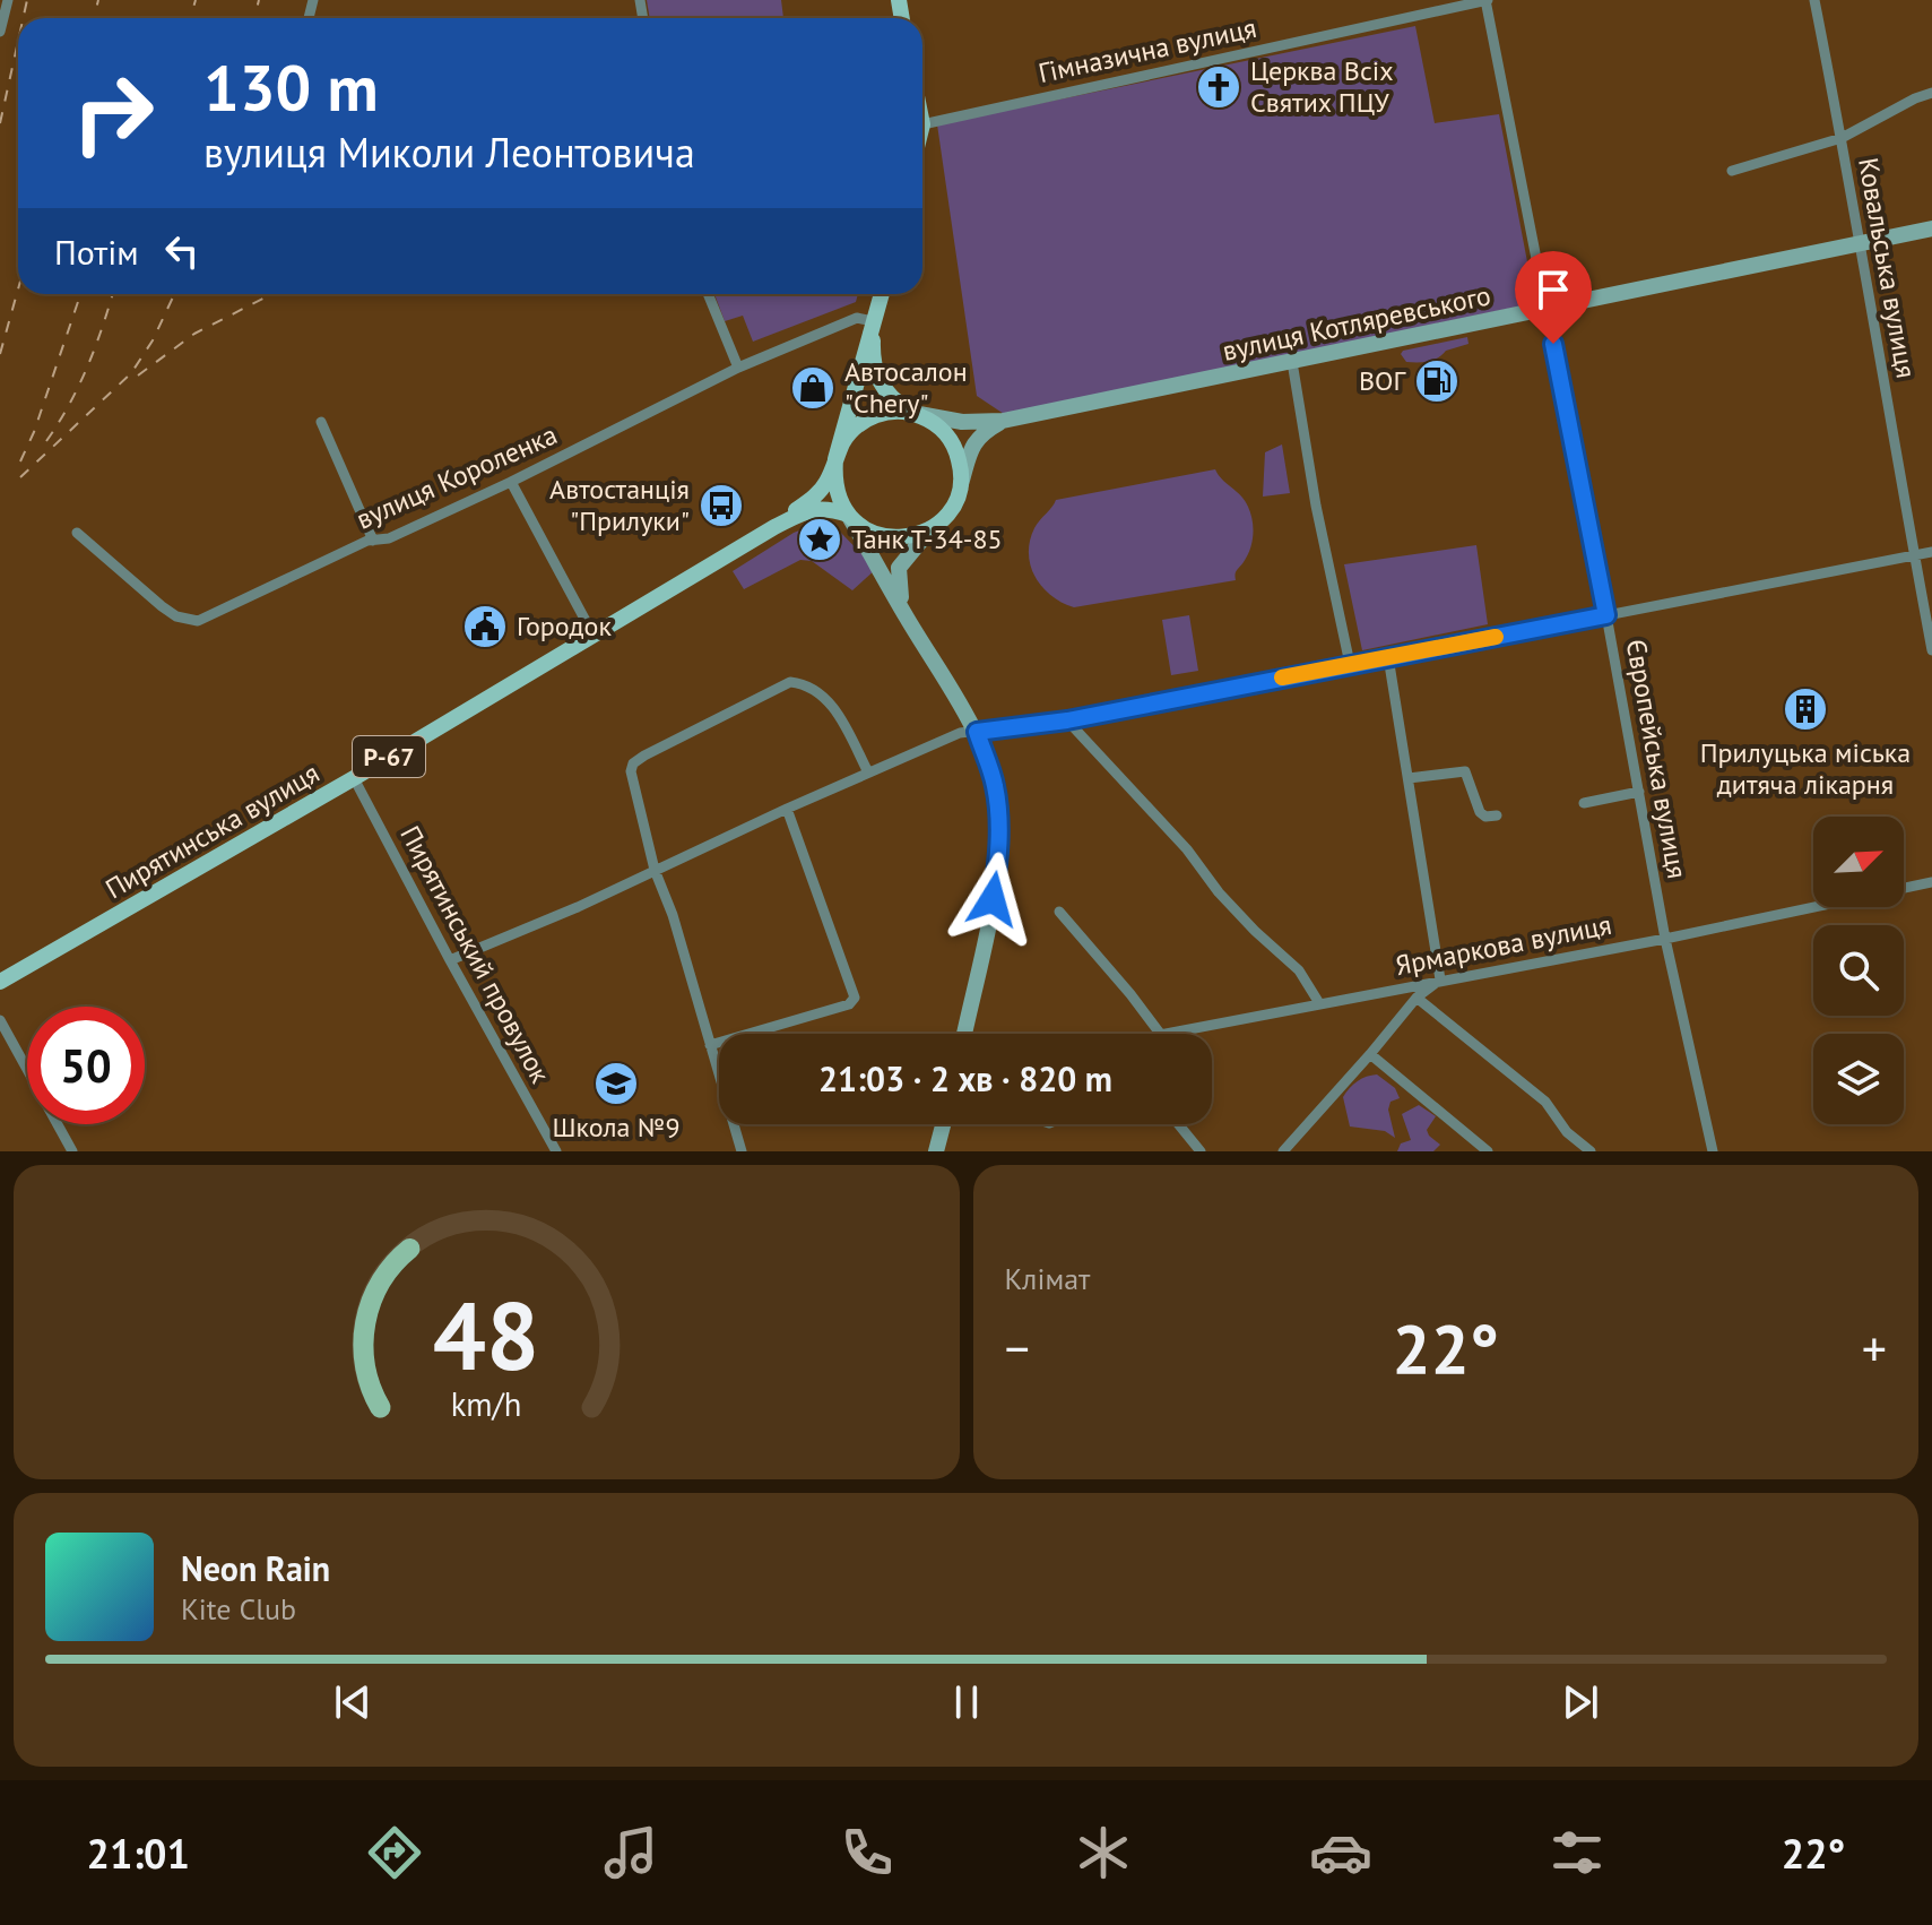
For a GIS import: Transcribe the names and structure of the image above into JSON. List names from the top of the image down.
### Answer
{
  "streets": {
    "main road": ["вулиця Котляревського", "Р-67", "Пирятинська вулиця"],
    "street": [
      "Гімназична вулиця",
      "Ковальська вулиця",
      "вулиця Короленка",
      "Європейська вулиця",
      "Ярмаркова вулиця",
      "Пирятинський провулок"
    ]
  },
  "crossings": [
    ["Гімназична вулиця", "Європейська вулиця"],
    ["Ковальська вулиця", "вулиця Котляревського"],
    ["вулиця Котляревського", "Р-67"],
    ["вулиця Котляревського", "Європейська вулиця"],
    ["вулиця Короленка", "Р-67"],
    ["Р-67", "Пирятинська вулиця"],
    ["Європейська вулиця", "Ярмаркова вулиця"],
    ["Пирятинська вулиця", "Пирятинський провулок"]
  ],
  "places": {
    "church": ["Церква Всіх Святих ПЦУ"],
    "fuel station": ["ВОГ"],
    "shop": ["Автосалон \"Chery\""],
    "bus stop": ["Автостанція \"Прилуки\""],
    "place": ["Танк Т-34-85"],
    "public building": ["Городок"],
    "building": ["Прилуцька міська дитяча лікарня"],
    "school or university": ["Школа №9"]
  },
  "north": "top right",
  "page": {
    "turn": ["130 m", "вулиця Миколи Леонтовича"],
    "then": "Потім",
    "limit": "50",
    "trip": "21:03 · 2 хв · 820 m",
    "tile": "Клімат",
    "heat": ["−", "22°", "+"],
    "song": ["Neon Rain", "Kite Club"],
    "tabs": ["21:01", "22°"],
    "gauge": ["48", "km/h"]
  }
}
